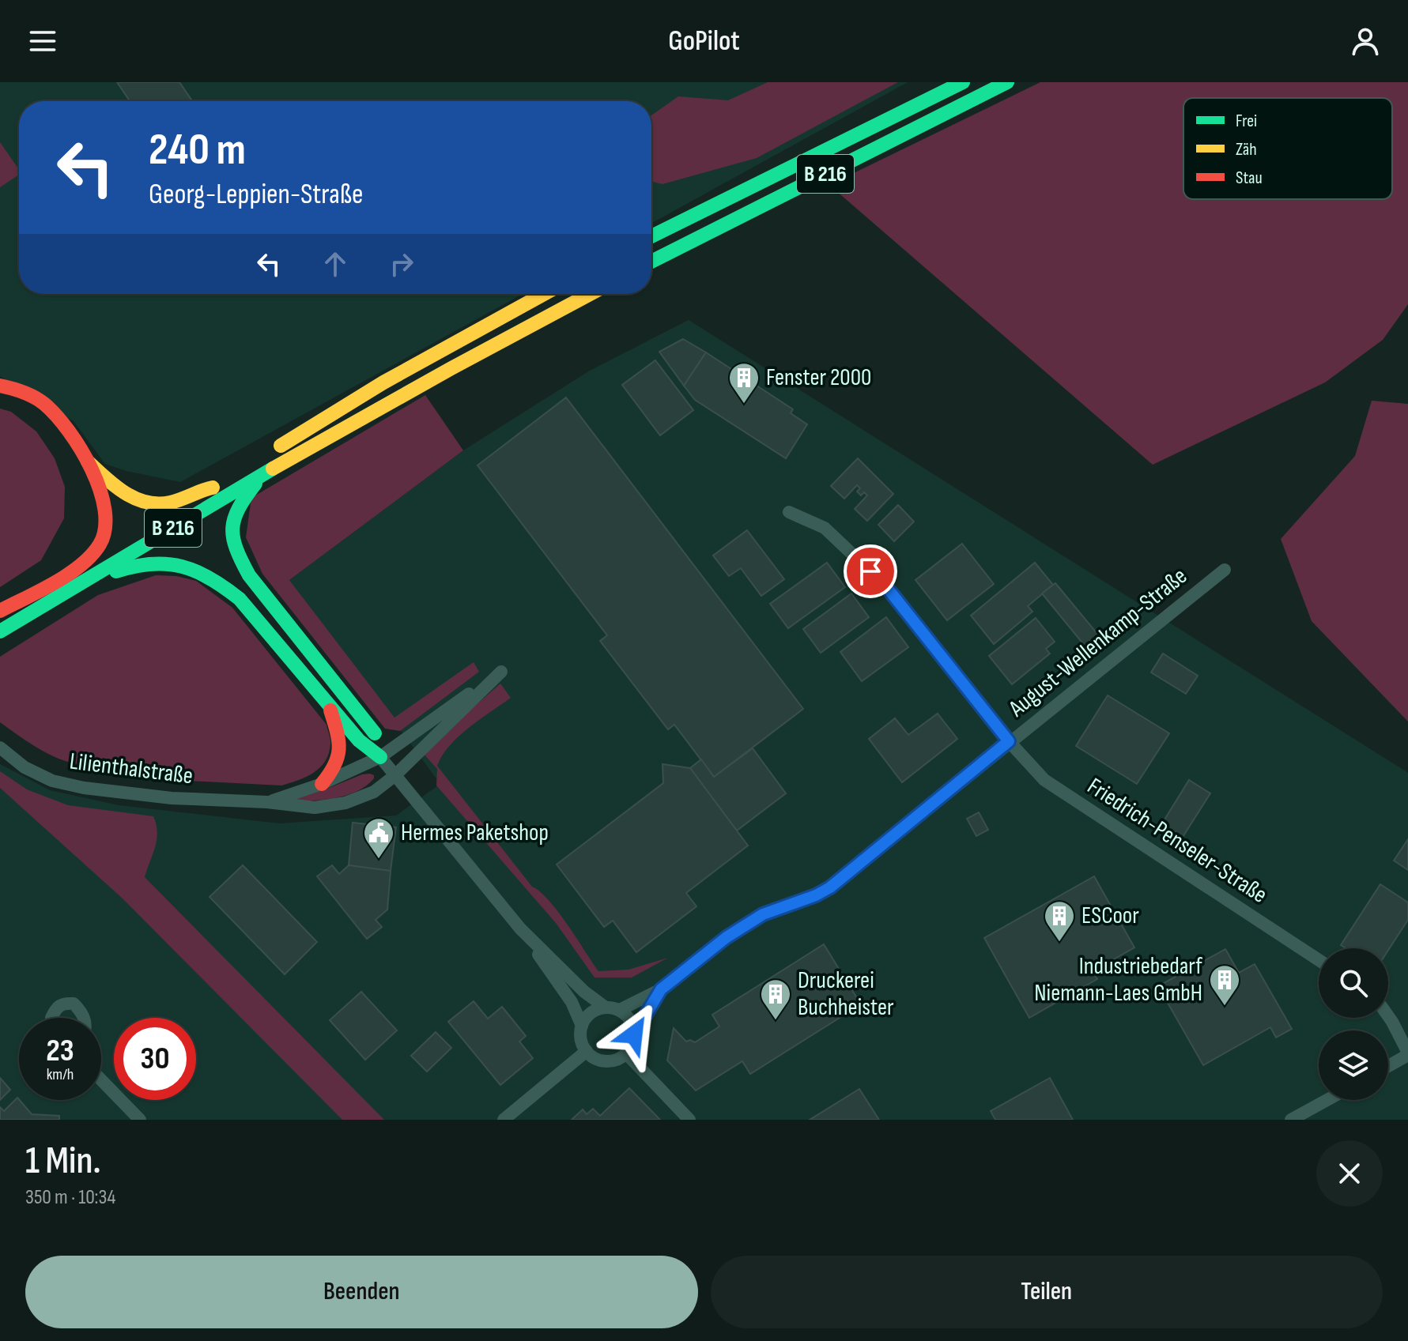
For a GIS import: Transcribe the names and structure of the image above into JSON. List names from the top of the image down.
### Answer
{
  "streets": {
    "main road": ["B 216"],
    "street": ["August-Wellenkamp-Straße", "Lilienthalstraße", "Friedrich-Penseler-Straße"]
  },
  "crossings": [
    ["August-Wellenkamp-Straße", "Friedrich-Penseler-Straße"]
  ],
  "places": {
    "building": [
      "Fenster 2000",
      "ESCoor",
      "Industriebedarf Niemann-Laes GmbH",
      "Druckerei Buchheister"
    ],
    "public building": ["Hermes Paketshop"]
  },
  "legend": ["Frei", "Zäh", "Stau"],
  "page": {
    "header": "GoPilot",
    "turn": ["240 m", "Georg-Leppien-Straße"],
    "speed": "23 km/h",
    "limit": "30",
    "heading": ["1 Min.", "350 m · 10:34"],
    "buttons": ["Beenden", "Teilen"]
  }
}
